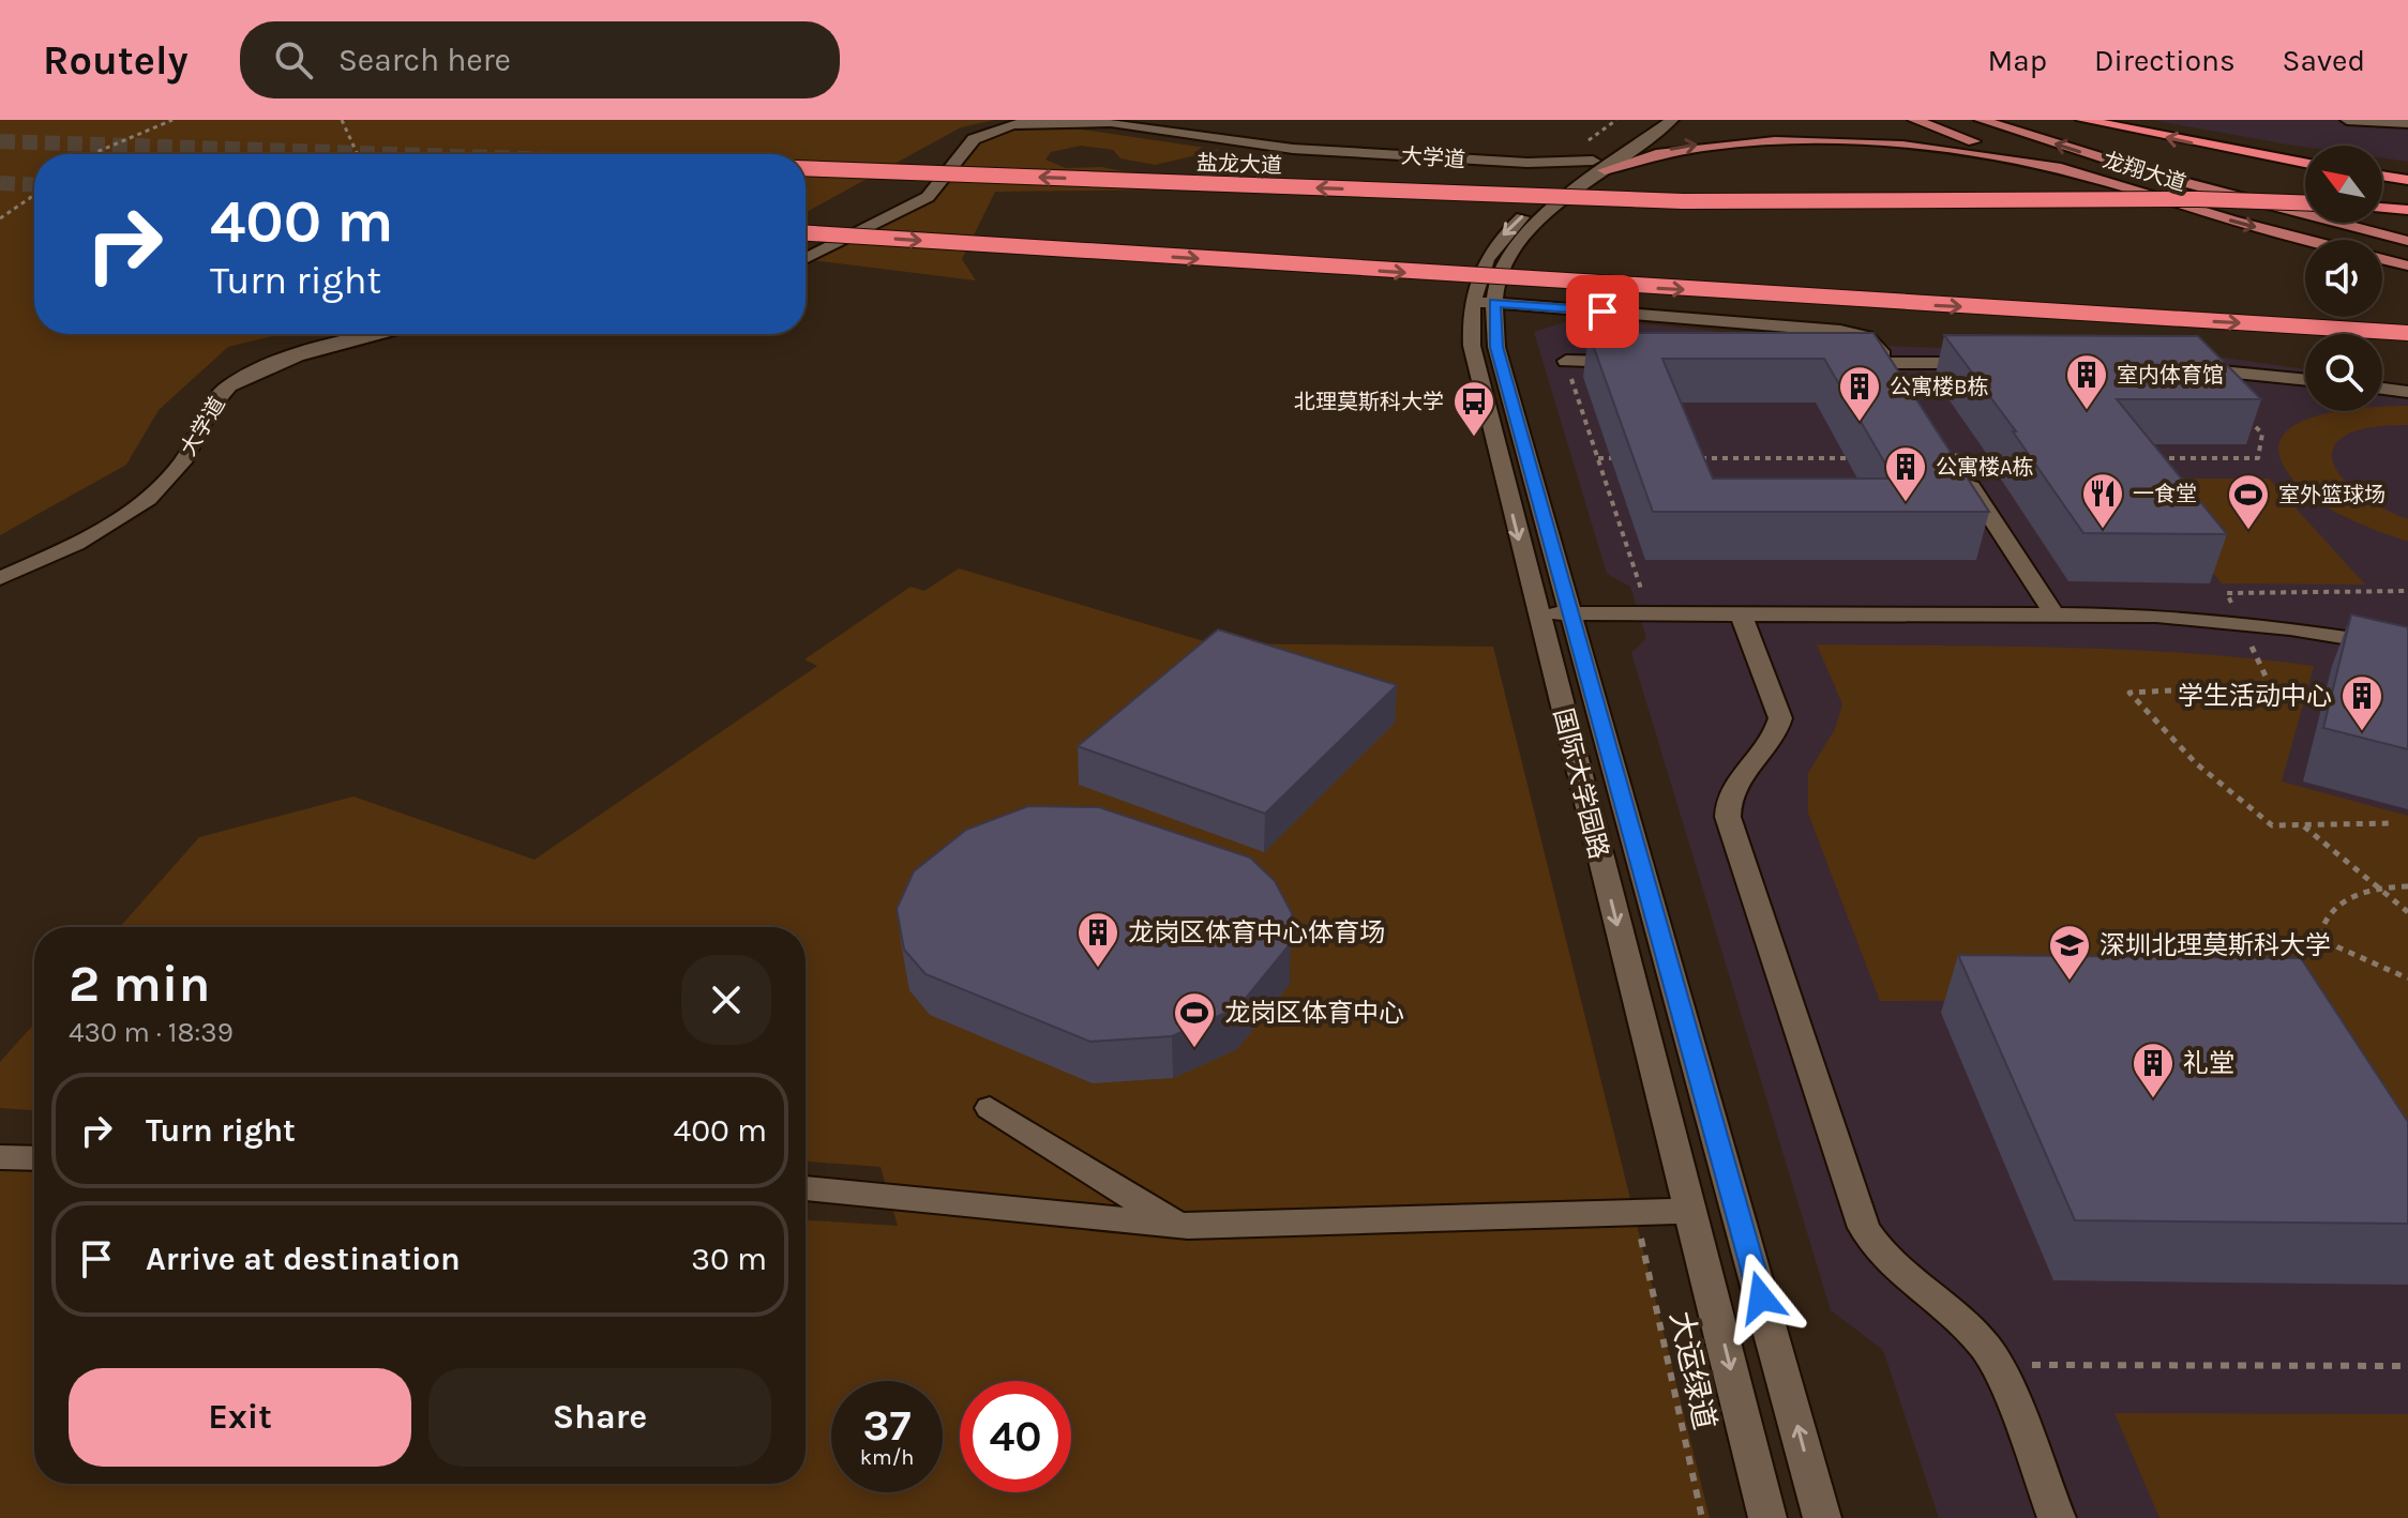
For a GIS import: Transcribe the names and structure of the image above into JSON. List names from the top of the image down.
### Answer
{
  "streets": {
    "highway": ["盐龙大道"],
    "main road": ["龙翔大道"],
    "street": ["大学道", "国际大学园路"],
    "path": ["大运绿道"]
  },
  "crossings": [
    ["大学道", "国际大学园路"]
  ],
  "places": {
    "building": [
      "室内体育馆",
      "公寓楼B栋",
      "公寓楼A栋",
      "学生活动中心",
      "龙岗区体育中心体育场",
      "礼堂"
    ],
    "bus stop": ["北理莫斯科大学"],
    "restaurant": ["一食堂"],
    "sports": ["室外篮球场", "龙岗区体育中心"],
    "school or university": ["深圳北理莫斯科大学"]
  },
  "north": "top left",
  "page": {
    "header": "Routely",
    "search": "Search here",
    "nav": ["Map", "Directions", "Saved"],
    "turn": ["400 m", "Turn right"],
    "heading": ["2 min", "430 m · 18:39"],
    "list": [
      {
        "name": "Turn right",
        "value": "400 m"
      },
      {
        "name": "Arrive at destination",
        "value": "30 m"
      }
    ],
    "buttons": ["Exit", "Share"],
    "speed": "37 km/h",
    "limit": "40"
  }
}
